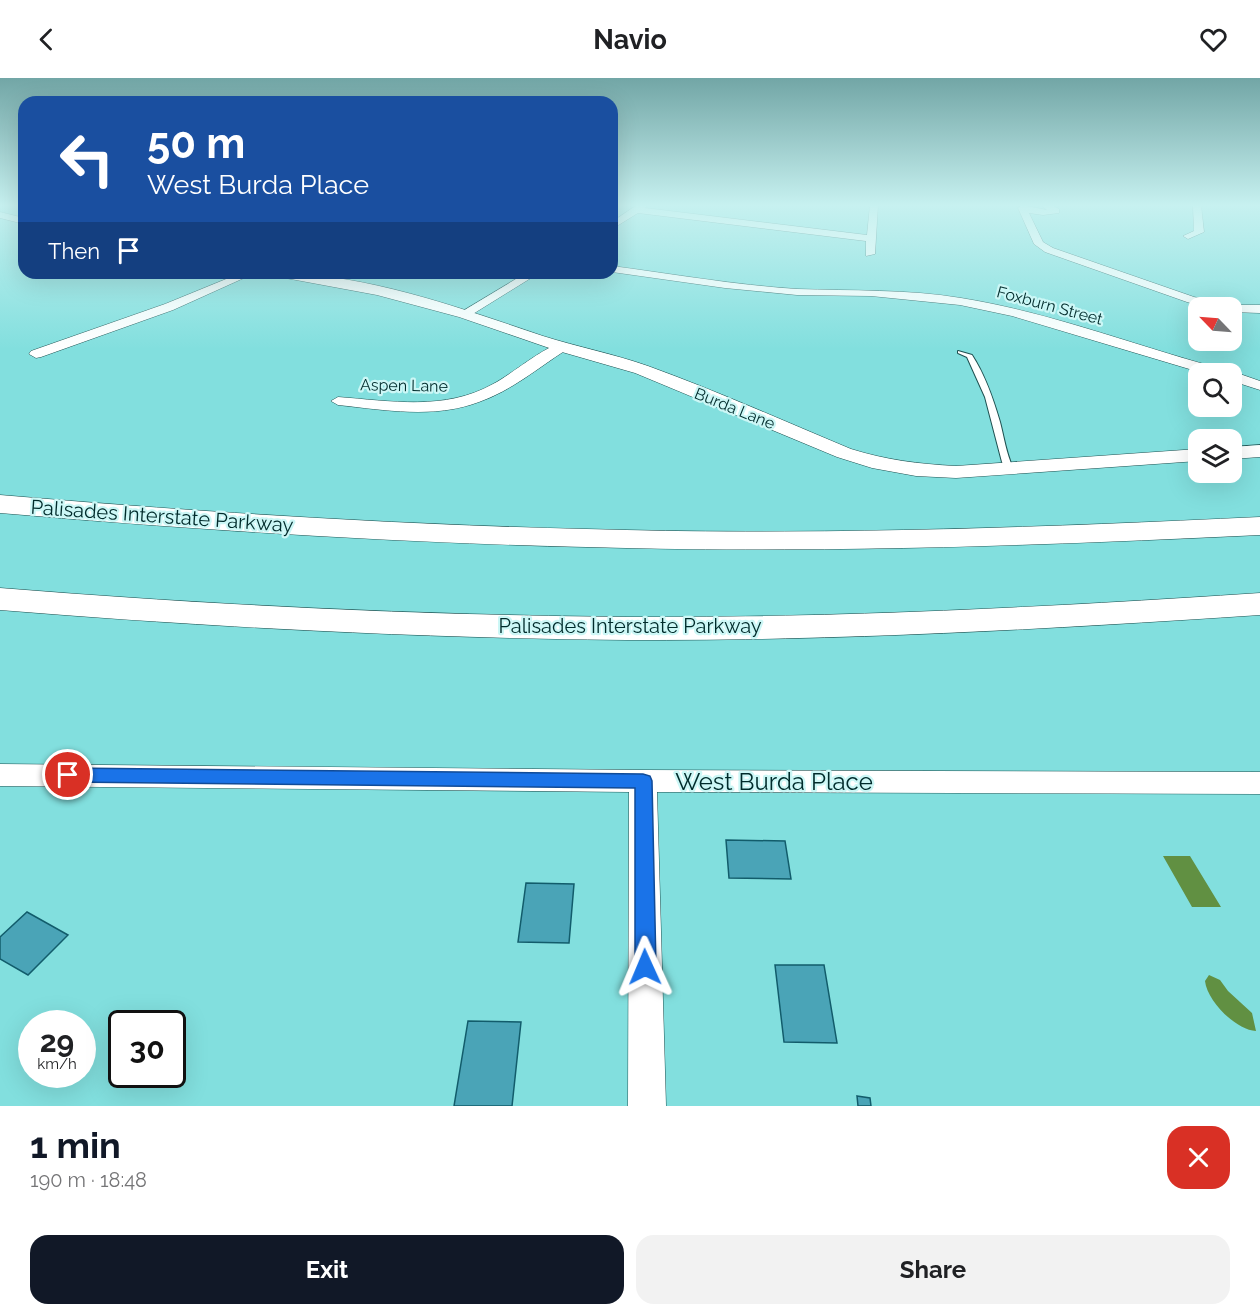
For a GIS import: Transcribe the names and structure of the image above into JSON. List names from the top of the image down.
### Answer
{
  "streets": {
    "highway": ["Palisades Interstate Parkway"],
    "street": [
      "Foxburn Street",
      "Aspen Lane",
      "Burda Lane",
      "West Burda Place"
    ]
  },
  "crossings": [
    ["Aspen Lane", "Burda Lane"]
  ],
  "north": "top left",
  "page": {
    "header": "Navio",
    "turn": ["50 m", "West Burda Place"],
    "then": "Then",
    "speed": "29 km/h",
    "limit": "30",
    "heading": ["1 min", "190 m · 18:48"],
    "buttons": ["Exit", "Share"]
  }
}
